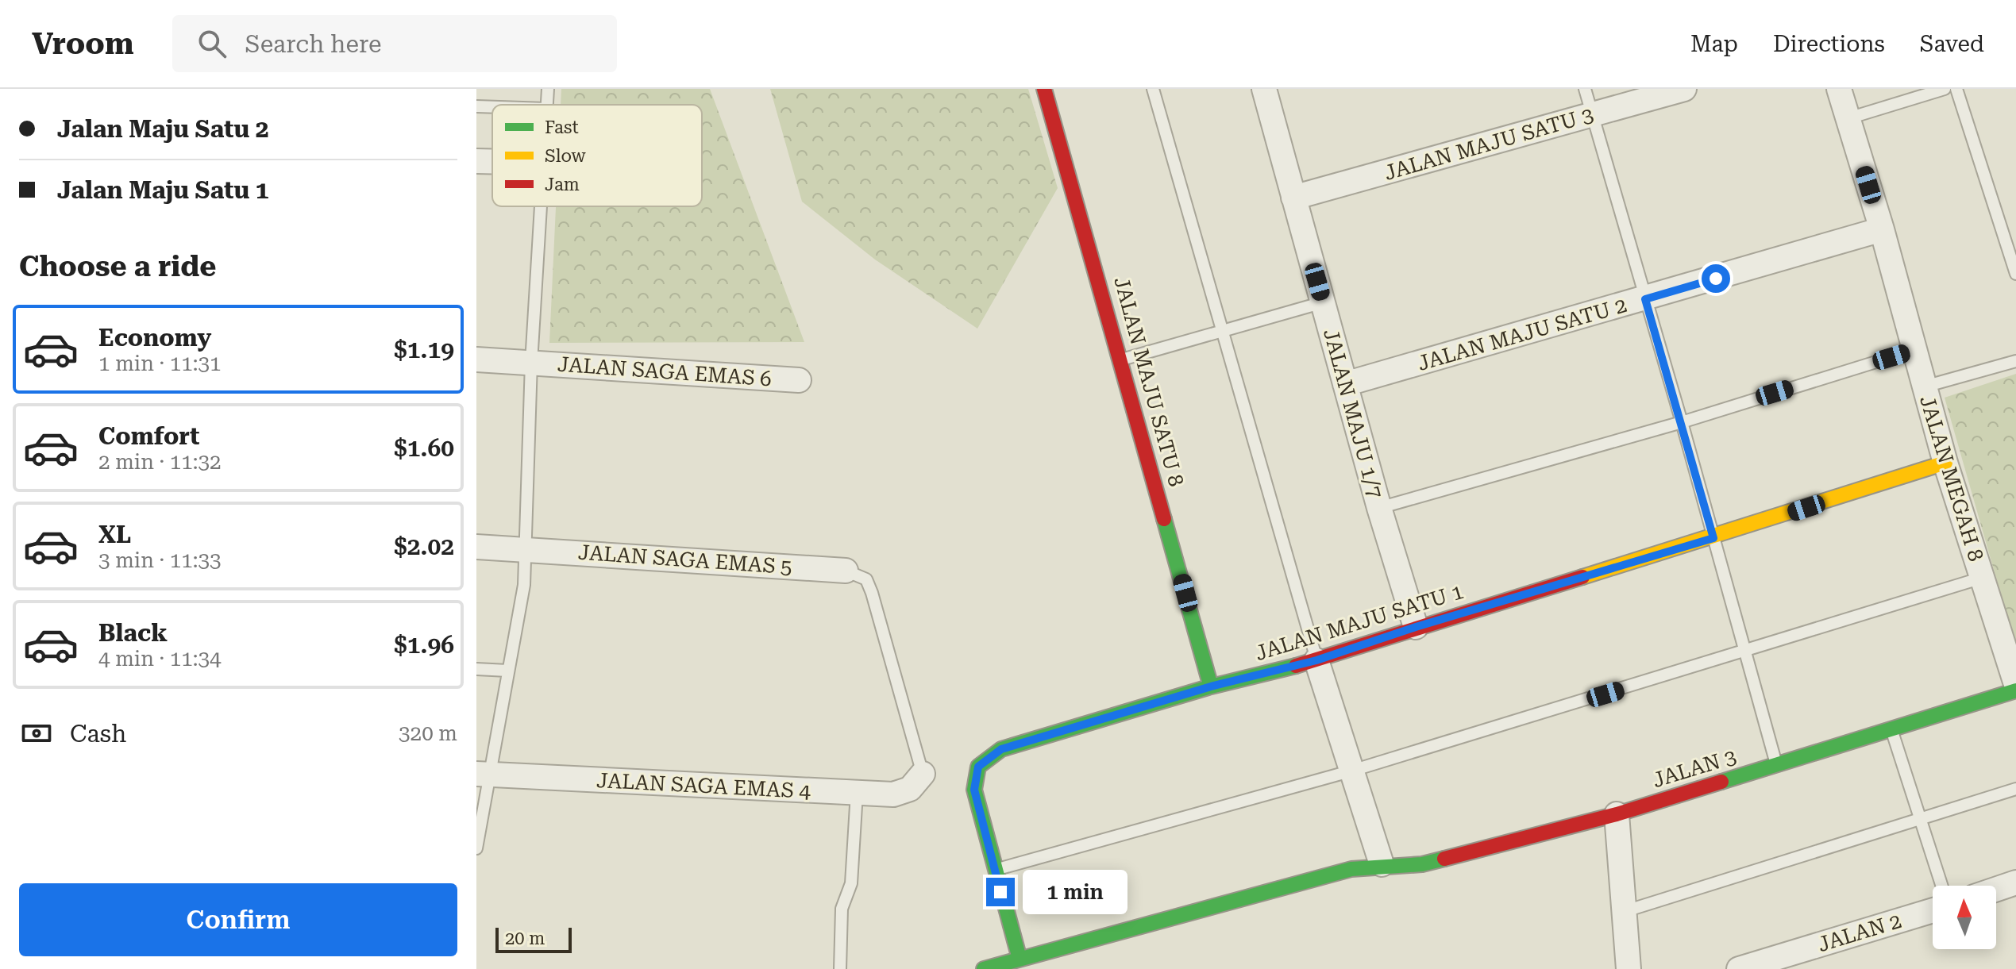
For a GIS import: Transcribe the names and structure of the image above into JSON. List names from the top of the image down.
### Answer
{
  "streets": {
    "street": [
      "JALAN MAJU SATU 3",
      "JALAN MAJU SATU 2",
      "JALAN SAGA EMAS 6",
      "JALAN MAJU SATU 8",
      "JALAN MAJU 1/7",
      "JALAN MEGAH 8",
      "JALAN SAGA EMAS 5",
      "JALAN MAJU SATU 1",
      "JALAN 3",
      "JALAN SAGA EMAS 4",
      "JALAN 2"
    ]
  },
  "crossings": [
    ["JALAN MAJU SATU 3", "JALAN MAJU 1/7"],
    ["JALAN MAJU SATU 2", "JALAN MAJU 1/7"],
    ["JALAN MAJU SATU 2", "JALAN MEGAH 8"],
    ["JALAN MAJU SATU 8", "JALAN MAJU SATU 1"],
    ["JALAN MAJU 1/7", "JALAN MAJU SATU 1"],
    ["JALAN MEGAH 8", "JALAN MAJU SATU 1"],
    ["JALAN MAJU SATU 1", "JALAN 3"]
  ],
  "legend": ["Fast", "Slow", "Jam"],
  "scale_bar": "20 m",
  "north": "top",
  "page": {
    "header": "Vroom",
    "search": "Search here",
    "nav": ["Map", "Directions", "Saved"],
    "banner": ["Jalan Maju Satu 2", "Jalan Maju Satu 1"],
    "heading": "Choose a ride",
    "list": [
      {
        "name": "Economy",
        "note": "1 min · 11:31",
        "value": "$1.19"
      },
      {
        "name": "Comfort",
        "note": "2 min · 11:32",
        "value": "$1.60"
      },
      {
        "name": "XL",
        "note": "3 min · 11:33",
        "value": "$2.02"
      },
      {
        "name": "Black",
        "note": "4 min · 11:34",
        "value": "$1.96"
      }
    ],
    "pay": ["Cash", "320 m"],
    "bubble": "1 min",
    "buttons": "Confirm",
    "scale": "20 m"
  }
}
